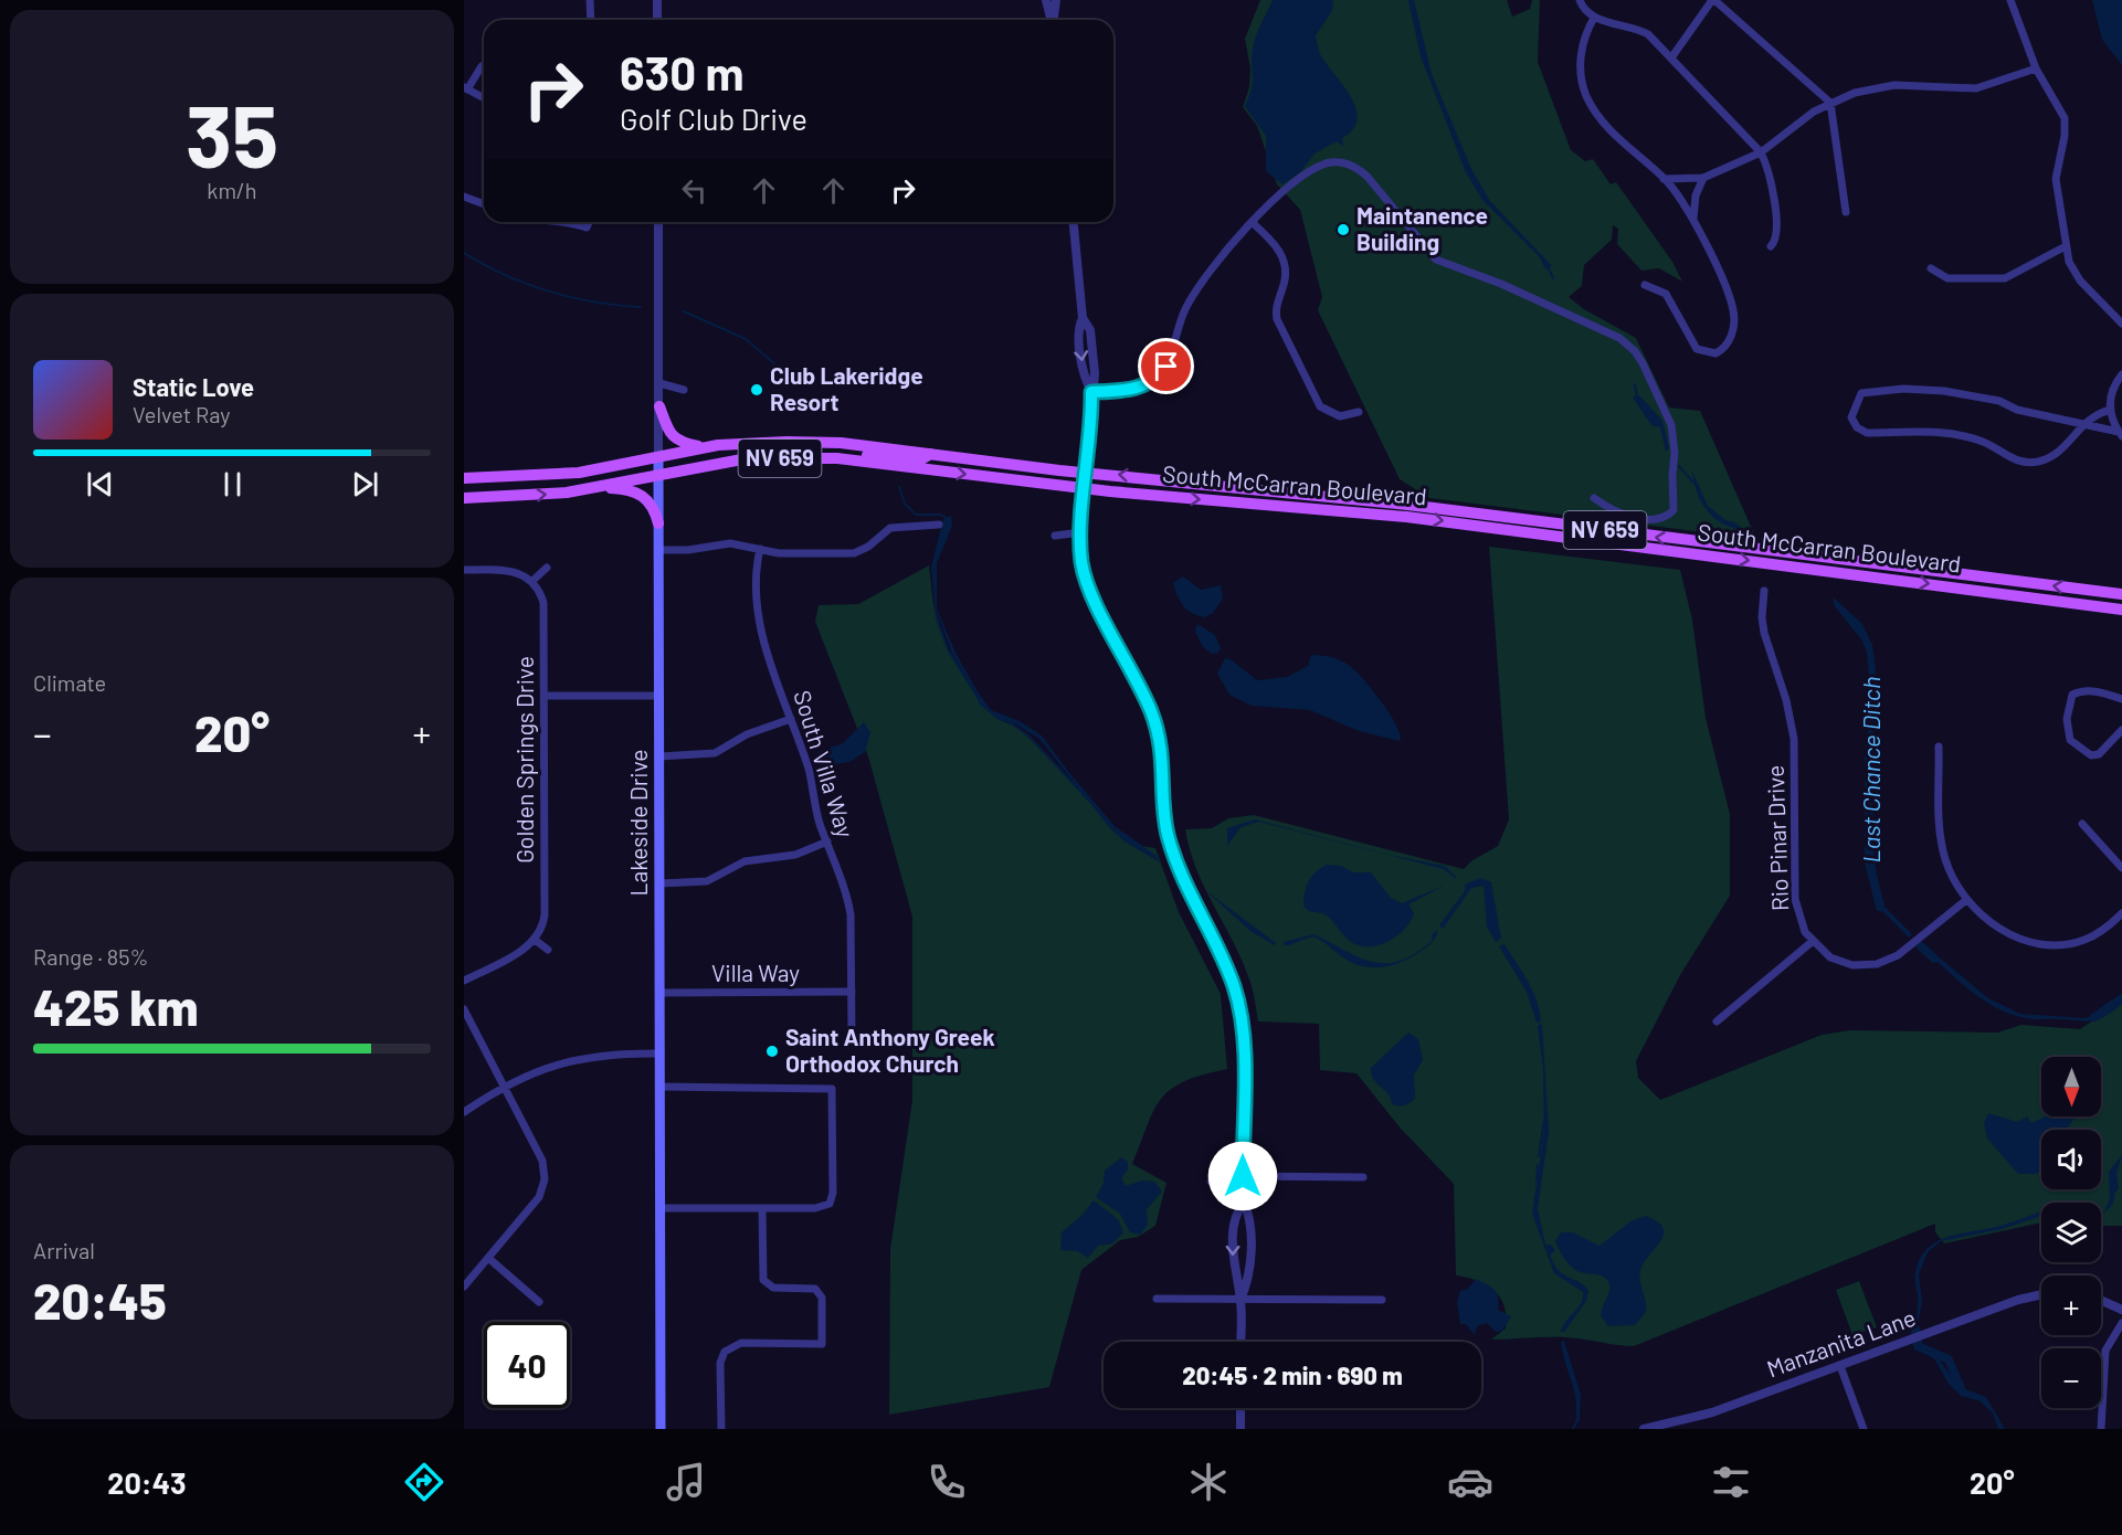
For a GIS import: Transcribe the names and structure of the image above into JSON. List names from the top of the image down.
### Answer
{
  "streets": {
    "main road": ["NV 659", "South McCarran Boulevard", "Lakeside Drive"],
    "street": [
      "Golden Springs Drive",
      "South Villa Way",
      "Rio Pinar Drive",
      "Villa Way",
      "Manzanita Lane"
    ]
  },
  "crossings": [
    ["South McCarran Boulevard", "Lakeside Drive"],
    ["South Villa Way", "Villa Way"],
    ["Lakeside Drive", "Villa Way"]
  ],
  "water": ["Last Chance Ditch"],
  "places": ["Maintanence Building", "Club Lakeridge Resort", "Saint Anthony Greek Orthodox Church"],
  "north": "bottom",
  "page": {
    "tile": [
      ["35", "km/h"],
      "Climate",
      ["Range · 85%", "425 km"],
      ["Arrival", "20:45"]
    ],
    "turn": ["630 m", "Golf Club Drive"],
    "song": ["Static Love", "Velvet Ray"],
    "heat": ["−", "20°", "+"],
    "map_buttons": ["+", "−"],
    "limit": "40",
    "trip": "20:45 · 2 min · 690 m",
    "tabs": ["20:43", "20°"]
  }
}
